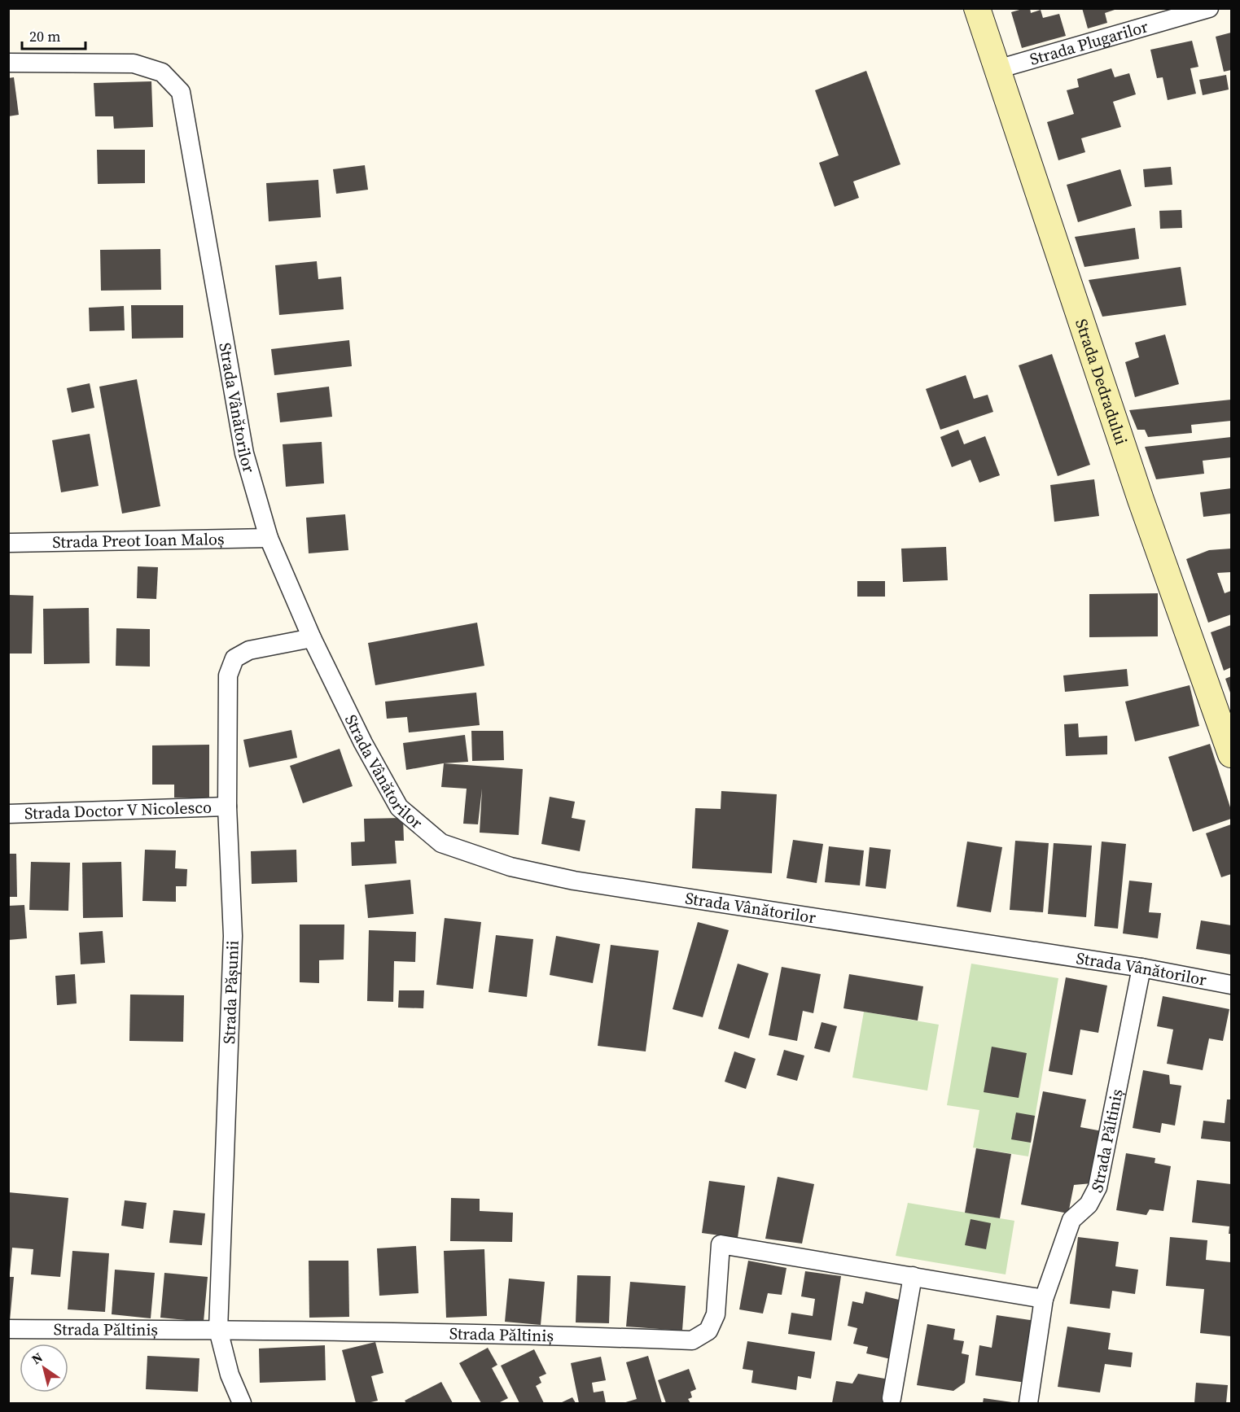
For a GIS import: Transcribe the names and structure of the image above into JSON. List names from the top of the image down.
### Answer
{
  "streets": {
    "main road": ["Strada Dedradului"],
    "street": [
      "Strada Plugarilor",
      "Strada Vânătorilor",
      "Strada Preot Ioan Maloș",
      "Strada Doctor V Nicolesco",
      "Strada Pășunii",
      "Strada Păltiniș"
    ]
  },
  "crossings": [
    ["Strada Plugarilor", "Strada Dedradului"],
    ["Strada Vânătorilor", "Strada Preot Ioan Maloș"],
    ["Strada Vânătorilor", "Strada Pășunii"],
    ["Strada Vânătorilor", "Strada Păltiniș"],
    ["Strada Doctor V Nicolesco", "Strada Pășunii"],
    ["Strada Pășunii", "Strada Păltiniș"]
  ],
  "scale_bar": "20 m",
  "north": "top left"
}
